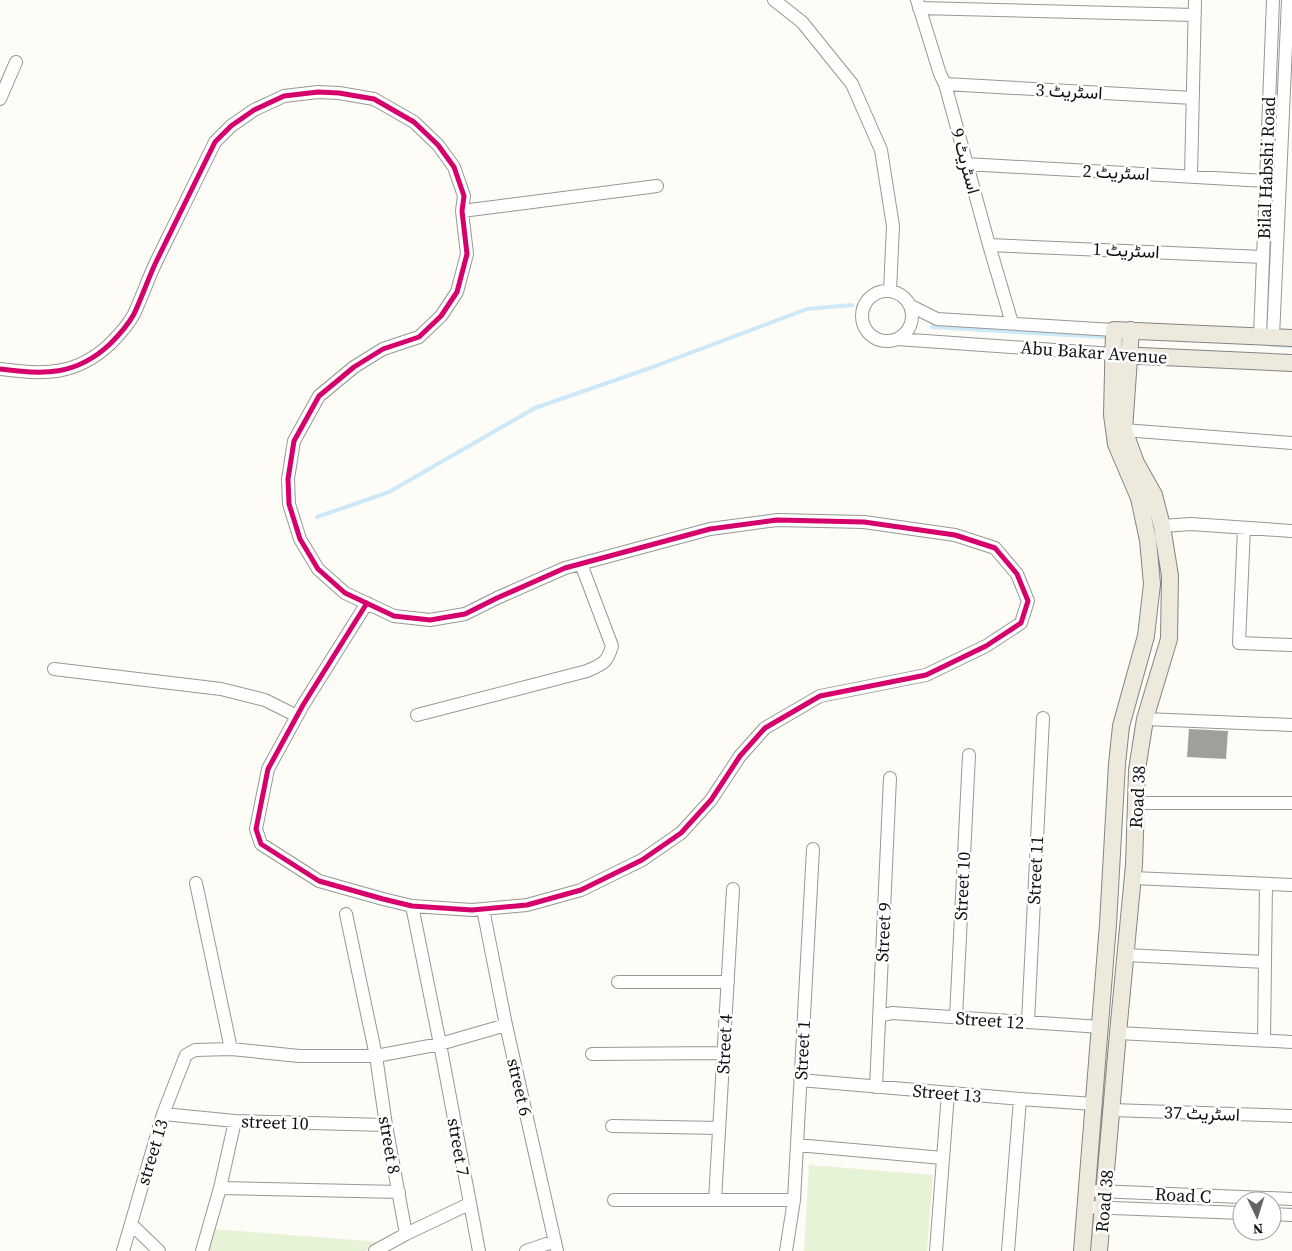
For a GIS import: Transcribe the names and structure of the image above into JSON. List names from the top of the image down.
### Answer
{
  "streets": {
    "main road": ["Abu Bakar Avenue", "Road 38"],
    "street": [
      "اسٹریٹ 3",
      "اسٹریٹ 9",
      "Bilal Habshi Road",
      "اسٹریٹ 2",
      "اسٹریٹ 1",
      "Street 11",
      "Street 10",
      "Street 9",
      "Street 12",
      "Street 4",
      "Street 1",
      "street 6",
      "Street 13",
      "اسٹریٹ 37",
      "street 10",
      "street 8",
      "street 7",
      "street 13",
      "Road C"
    ]
  },
  "crossings": [
    ["اسٹریٹ 3", "اسٹریٹ 9"],
    ["اسٹریٹ 9", "اسٹریٹ 2"],
    ["اسٹریٹ 9", "اسٹریٹ 1"],
    ["اسٹریٹ 9", "Abu Bakar Avenue"],
    ["Bilal Habshi Road", "اسٹریٹ 2"],
    ["Bilal Habshi Road", "اسٹریٹ 1"],
    ["Bilal Habshi Road", "Abu Bakar Avenue"],
    ["Abu Bakar Avenue", "Road 38"],
    ["Road 38", "Street 12"],
    ["Road 38", "Street 13"],
    ["Road 38", "اسٹریٹ 37"],
    ["Road 38", "Road C"],
    ["Street 11", "Street 12"],
    ["Street 10", "Street 12"],
    ["Street 9", "Street 12"],
    ["Street 9", "Street 13"],
    ["Street 1", "Street 13"],
    ["street 10", "street 8"],
    ["street 10", "street 13"]
  ],
  "north": "bottom"
}
